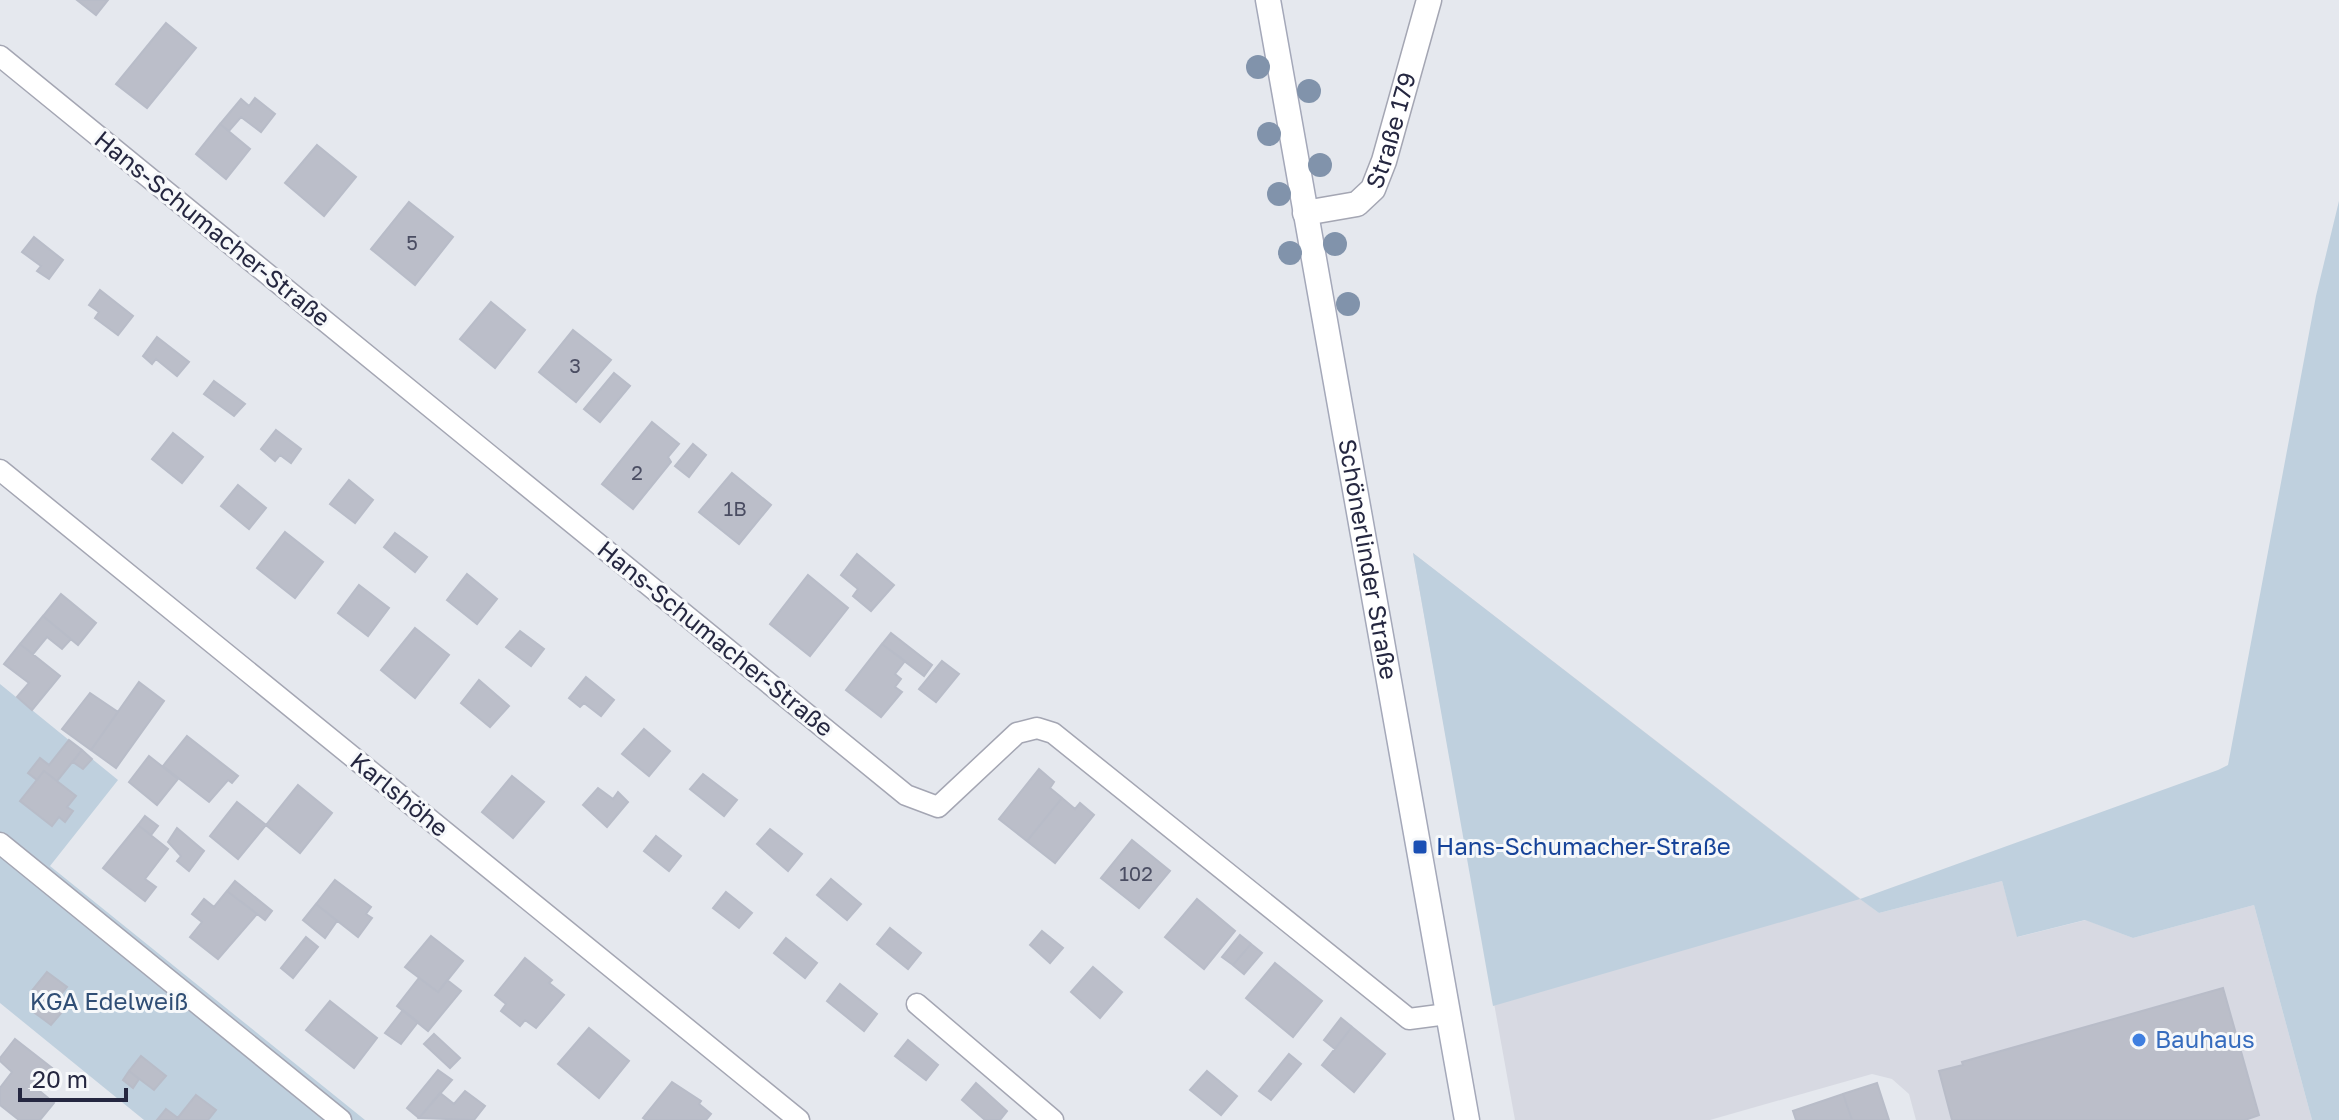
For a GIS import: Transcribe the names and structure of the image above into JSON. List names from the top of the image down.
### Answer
{
  "streets": {
    "main road": ["Straße 179", "Schönerlinder Straße"],
    "lane": ["Hans-Schumacher-Straße", "Karlshöhe"]
  },
  "crossings": [
    ["Straße 179", "Schönerlinder Straße"],
    ["Hans-Schumacher-Straße", "Schönerlinder Straße"]
  ],
  "parks": ["KGA Edelweiß"],
  "places": {
    "transit": ["Hans-Schumacher-Straße"],
    "other": ["Bauhaus"]
  },
  "house_numbers": [
    "5",
    "3",
    "2",
    "1B",
    "102"
  ],
  "scale_bar": "20 m"
}
